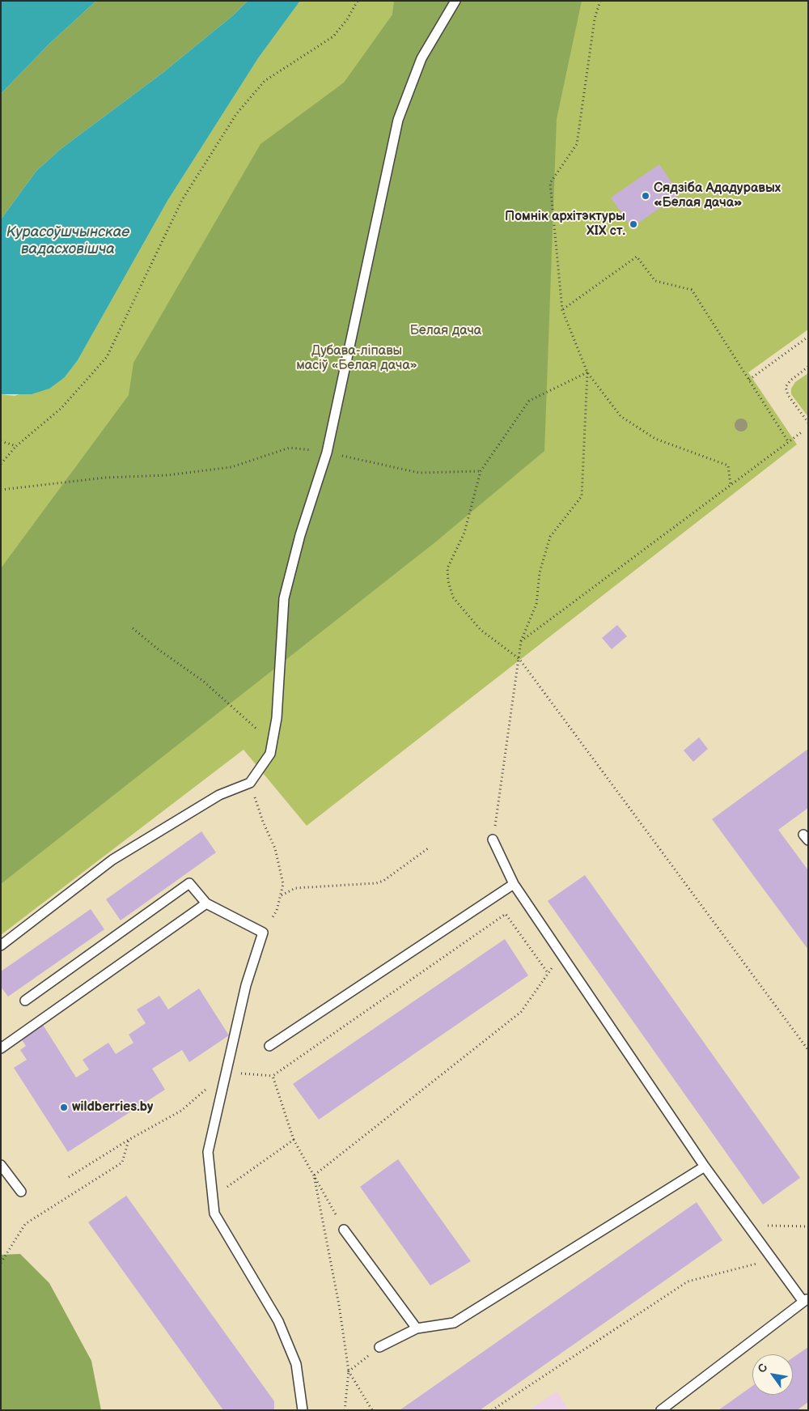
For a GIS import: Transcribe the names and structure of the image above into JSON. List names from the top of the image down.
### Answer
{
  "water": ["Курасоўшчынскае вадасховішча"],
  "parks": ["Белая дача", "Дубава-ліпавы масіў «Белая дача»"],
  "places": ["Сядзіба Ададуравых «Белая дача»", "Помнік архітэктуры XIX ст.", "wildberries.by"],
  "north": "top left"
}
